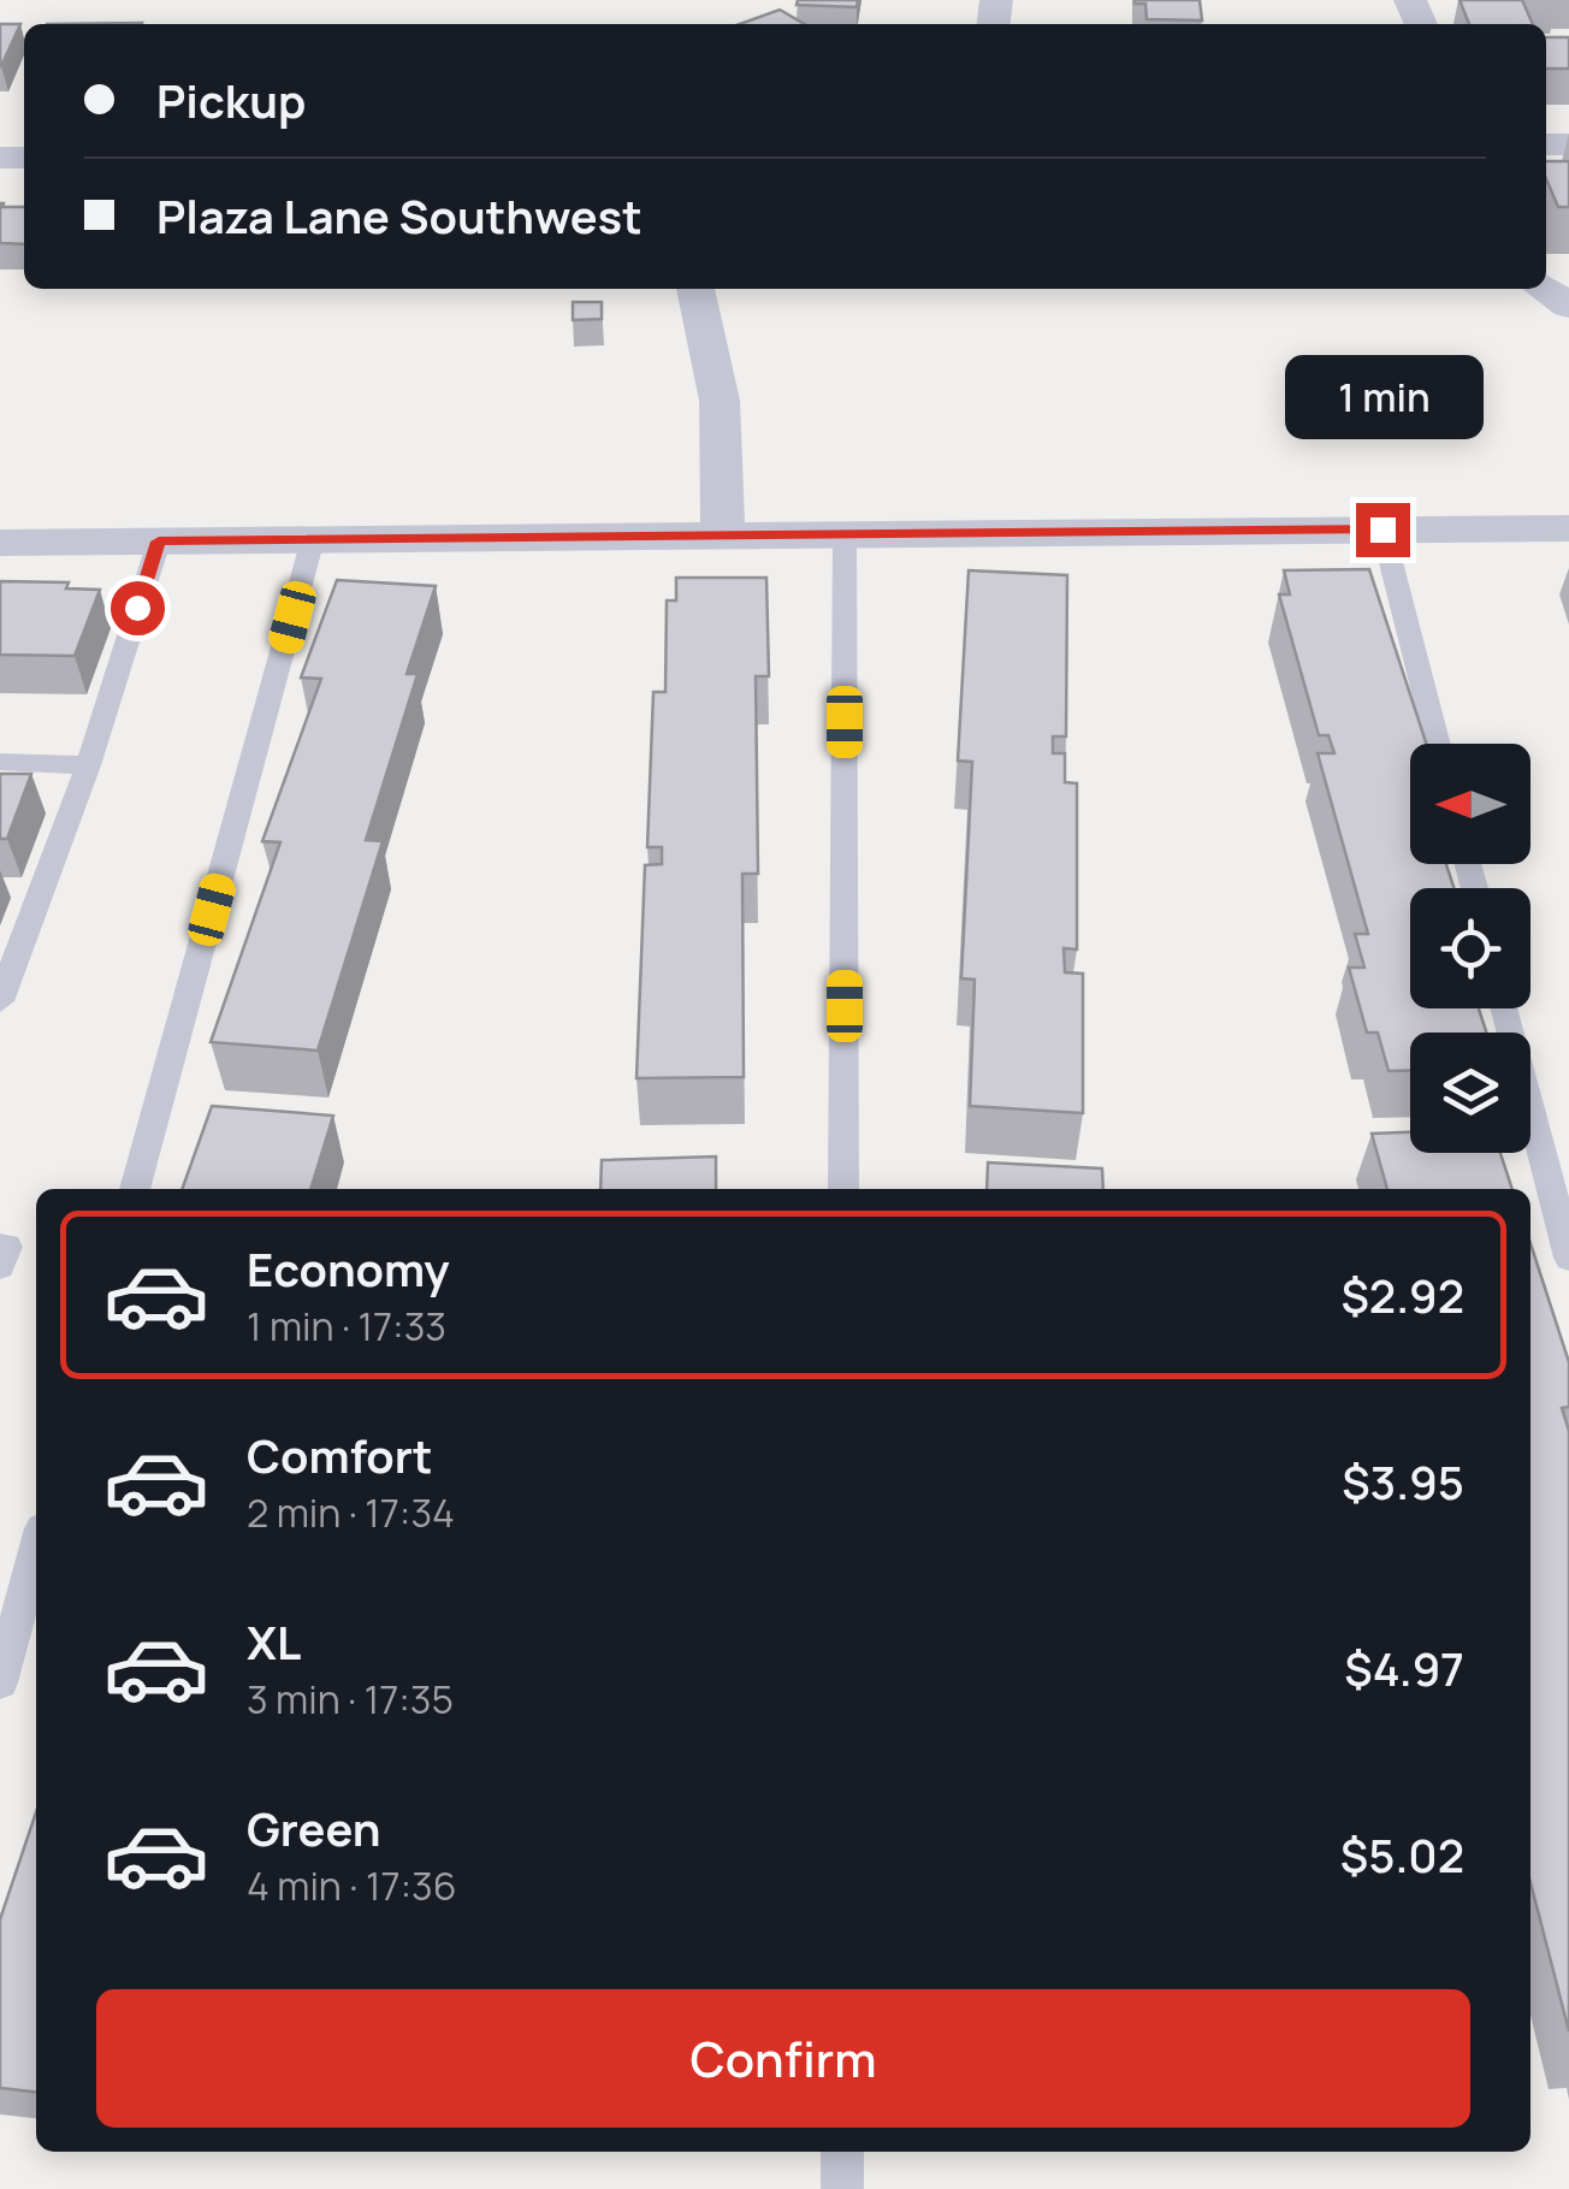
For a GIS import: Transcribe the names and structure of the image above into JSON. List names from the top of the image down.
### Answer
{
  "north": "left",
  "page": {
    "banner": ["Pickup", "Plaza Lane Southwest"],
    "bubble": "1 min",
    "list": [
      {
        "name": "Economy",
        "note": "1 min · 17:33",
        "value": "$2.92"
      },
      {
        "name": "Comfort",
        "note": "2 min · 17:34",
        "value": "$3.95"
      },
      {
        "name": "XL",
        "note": "3 min · 17:35",
        "value": "$4.97"
      },
      {
        "name": "Green",
        "note": "4 min · 17:36",
        "value": "$5.02"
      }
    ],
    "buttons": "Confirm"
  }
}
